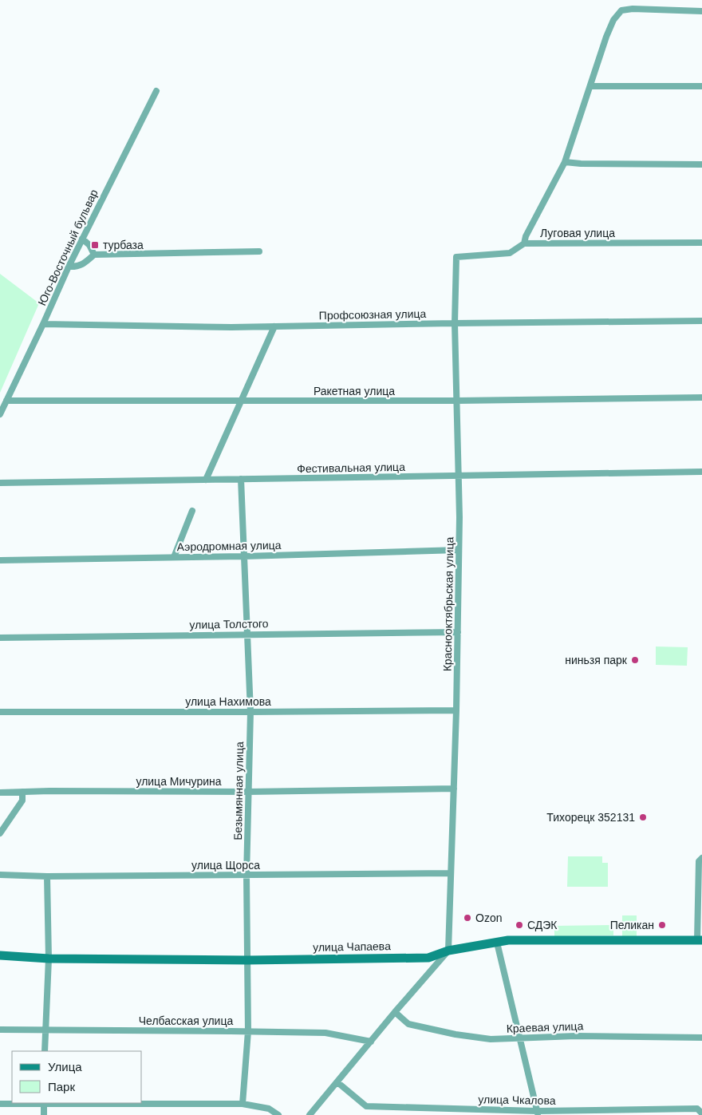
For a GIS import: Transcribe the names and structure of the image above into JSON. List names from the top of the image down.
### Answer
{
  "streets": {
    "main road": ["улица Чапаева"],
    "street": [
      "Луговая улица",
      "Юго-Восточный бульвар",
      "Профсоюзная улица",
      "Ракетная улица",
      "Фестивальная улица",
      "Аэродромная улица",
      "Краснооктябрьская улица",
      "улица Толстого",
      "улица Нахимова",
      "улица Мичурина",
      "Безымянная улица",
      "улица Щорса",
      "Челбасская улица",
      "Краевая улица",
      "улица Чкалова"
    ]
  },
  "crossings": [
    ["Луговая улица", "Краснооктябрьская улица"],
    ["Юго-Восточный бульвар", "Профсоюзная улица"],
    ["Юго-Восточный бульвар", "Ракетная улица"],
    ["Профсоюзная улица", "Краснооктябрьская улица"],
    ["Ракетная улица", "Краснооктябрьская улица"],
    ["Фестивальная улица", "Краснооктябрьская улица"],
    ["Фестивальная улица", "Безымянная улица"],
    ["Аэродромная улица", "Краснооктябрьская улица"],
    ["Аэродромная улица", "Безымянная улица"],
    ["Краснооктябрьская улица", "улица Толстого"],
    ["Краснооктябрьская улица", "улица Нахимова"],
    ["Краснооктябрьская улица", "улица Мичурина"],
    ["Краснооктябрьская улица", "улица Щорса"],
    ["Краснооктябрьская улица", "улица Чапаева"],
    ["улица Толстого", "Безымянная улица"],
    ["улица Нахимова", "Безымянная улица"],
    ["улица Мичурина", "Безымянная улица"],
    ["Безымянная улица", "улица Щорса"],
    ["Безымянная улица", "улица Чапаева"],
    ["Безымянная улица", "Челбасская улица"]
  ],
  "places": {
    "transit": ["турбаза"],
    "other": [
      "ниньзя парк",
      "Тихорецк 352131",
      "Ozon",
      "СДЭК",
      "Пеликан"
    ]
  },
  "legend": ["Улица", "Парк"]
}
